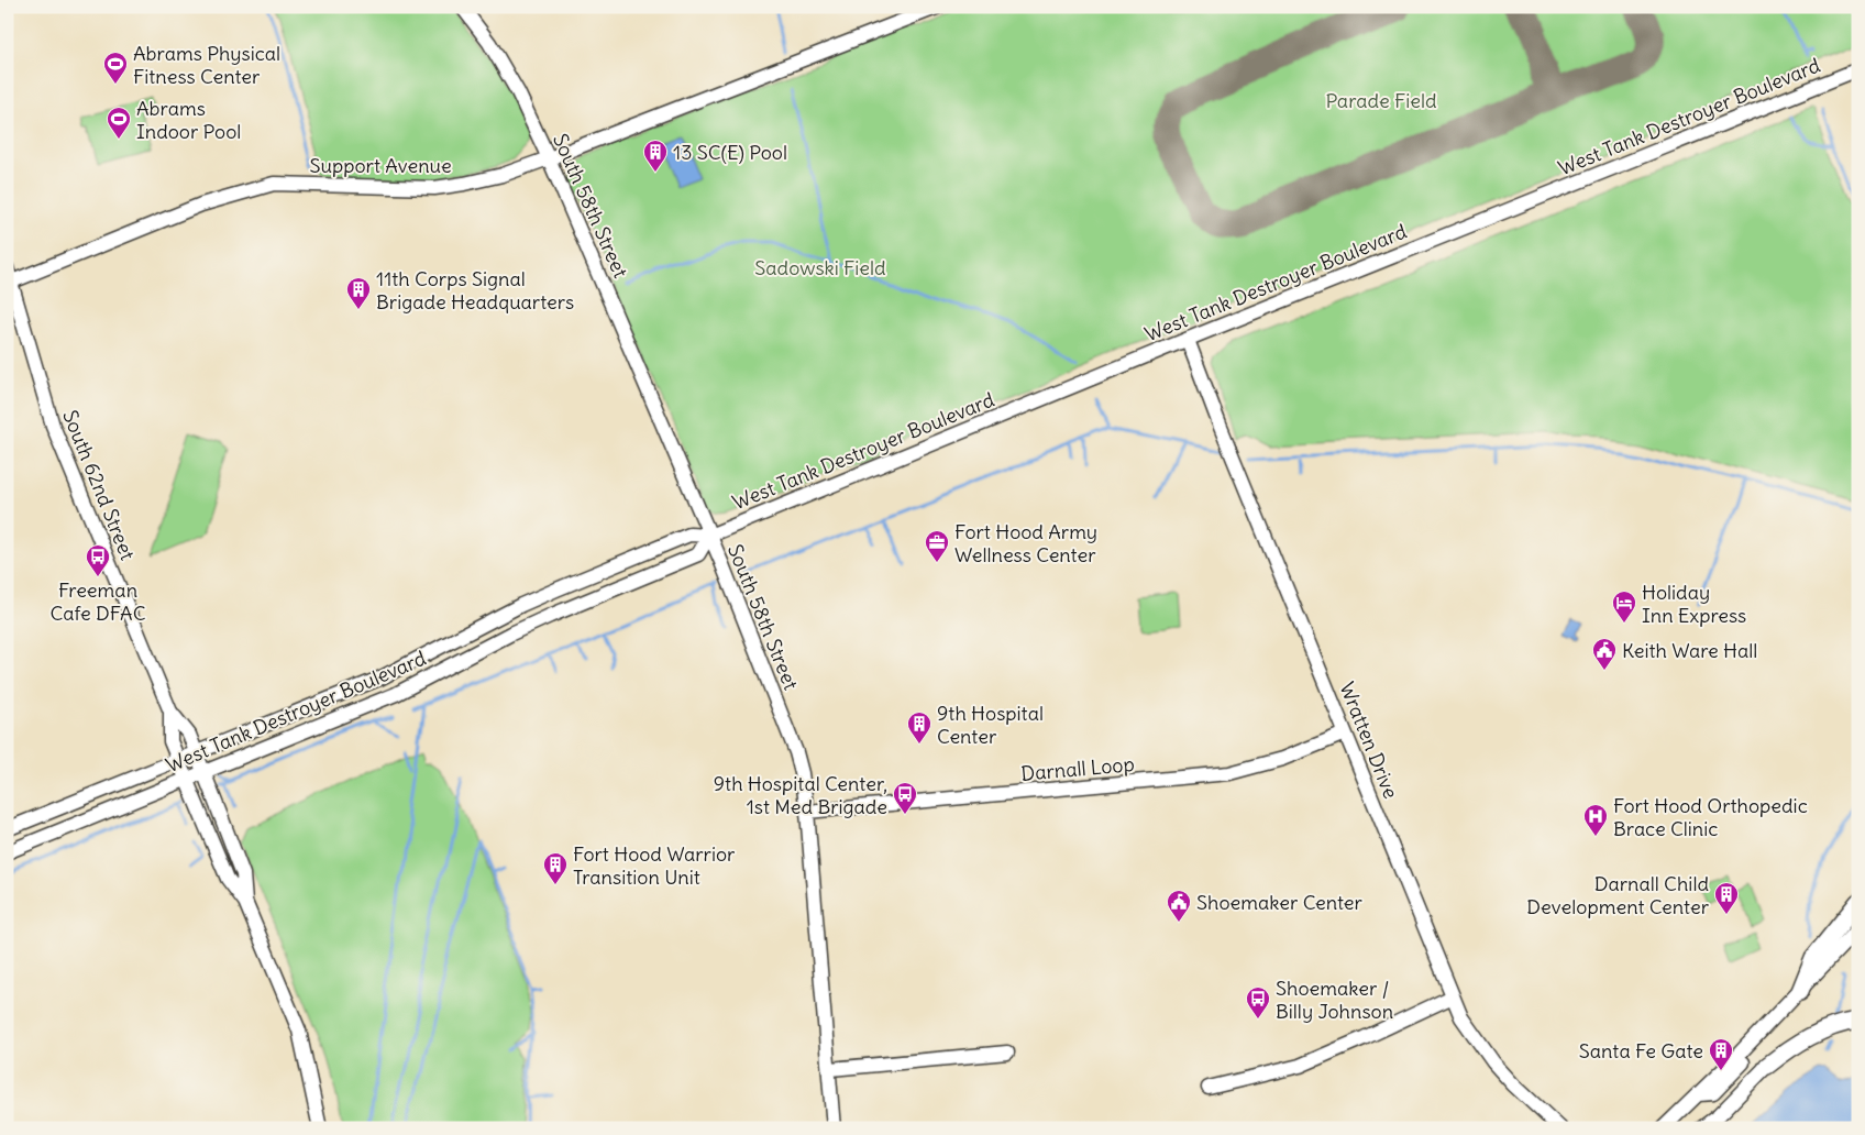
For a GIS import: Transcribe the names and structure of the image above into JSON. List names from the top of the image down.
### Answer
{
  "streets": {
    "street": [
      "West Tank Destroyer Boulevard",
      "Support Avenue",
      "South 58th Street",
      "South 62nd Street",
      "Wratten Drive",
      "Darnall Loop"
    ]
  },
  "crossings": [
    ["West Tank Destroyer Boulevard", "South 58th Street"],
    ["West Tank Destroyer Boulevard", "South 62nd Street"],
    ["West Tank Destroyer Boulevard", "Wratten Drive"],
    ["Support Avenue", "South 58th Street"],
    ["Support Avenue", "South 62nd Street"],
    ["South 58th Street", "Darnall Loop"],
    ["Wratten Drive", "Darnall Loop"]
  ],
  "parks": ["Parade Field", "Sadowski Field"],
  "places": {
    "sports": ["Abrams Physical Fitness Center", "Abrams Indoor Pool"],
    "building": [
      "13 SC(E) Pool",
      "11th Corps Signal Brigade Headquarters",
      "9th Hospital Center",
      "Fort Hood Warrior Transition Unit",
      "Darnall Child Development Center",
      "Santa Fe Gate"
    ],
    "office": ["Fort Hood Army Wellness Center"],
    "bus stop": ["Freeman Cafe DFAC", "9th Hospital Center, 1st Med Brigade", "Shoemaker / Billy Johnson"],
    "hotel": ["Holiday Inn Express"],
    "public building": ["Keith Ware Hall", "Shoemaker Center"],
    "hospital": ["Fort Hood Orthopedic Brace Clinic"]
  }
}
